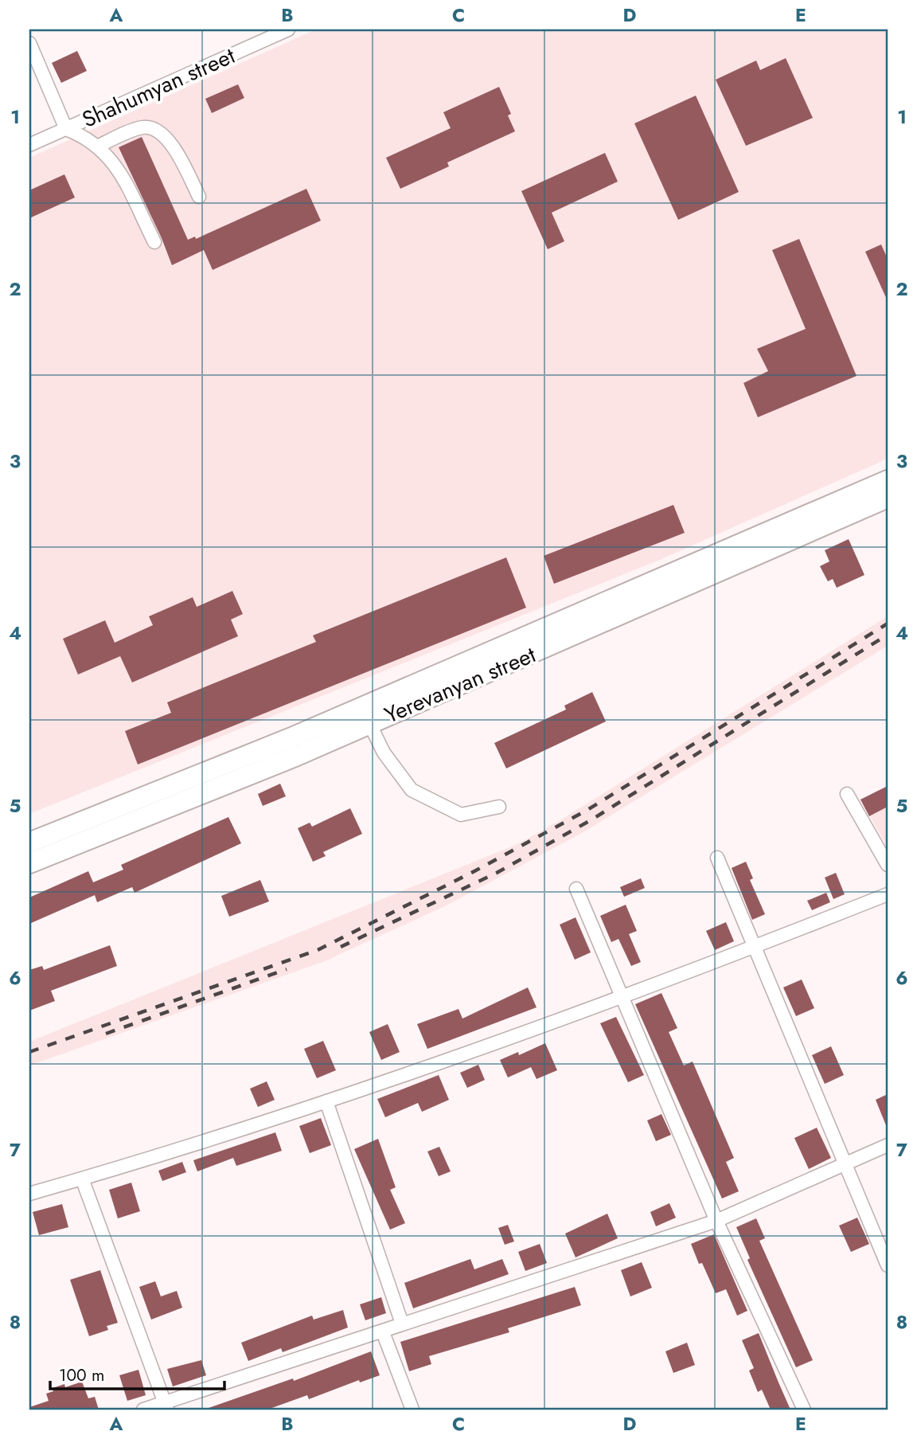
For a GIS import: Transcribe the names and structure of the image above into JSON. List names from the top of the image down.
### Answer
{
  "streets": {
    "highway": ["Yerevanyan street"],
    "street": ["Shahumyan street"]
  },
  "scale_bar": "100 m",
  "grid": {
    "columns": [
      "A",
      "B",
      "C",
      "D",
      "E"
    ],
    "rows": [
      "1",
      "2",
      "3",
      "4",
      "5",
      "6",
      "7",
      "8"
    ]
  }
}
